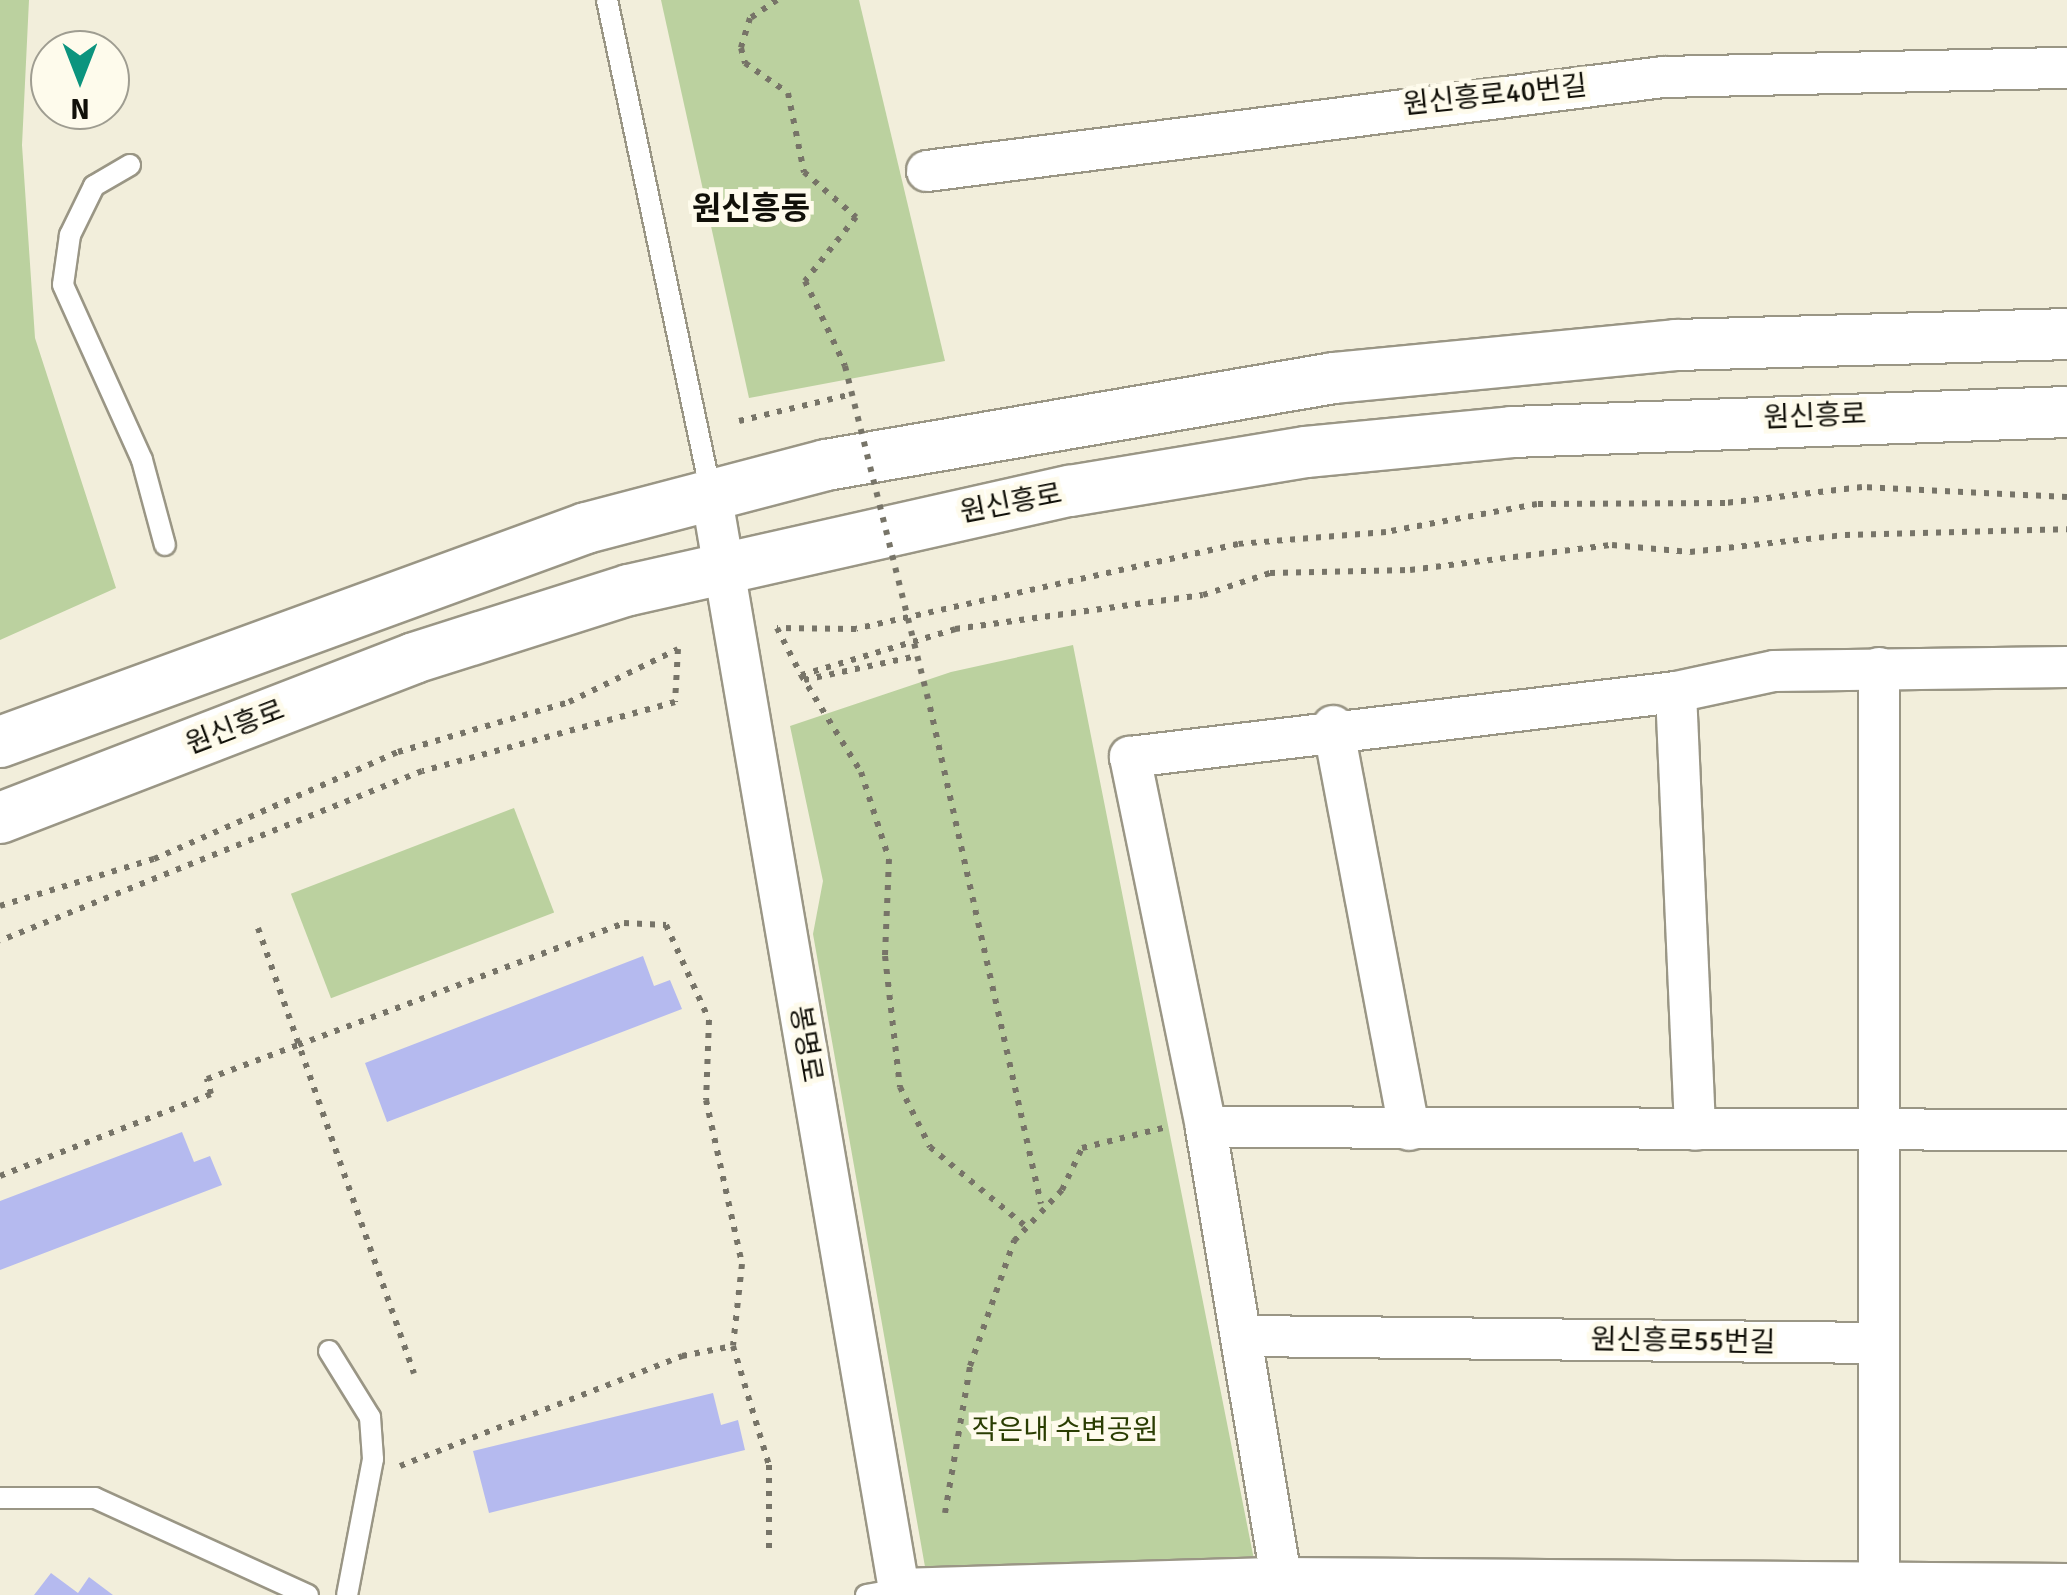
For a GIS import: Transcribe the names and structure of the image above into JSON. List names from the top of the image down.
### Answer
{
  "streets": {
    "street": [
      "원신흥로40번길",
      "원신흥로",
      "봉명로",
      "원신흥로55번길"
    ]
  },
  "crossings": [
    ["원신흥로", "봉명로"]
  ],
  "districts": ["원신흥동"],
  "parks": ["작은내 수변공원"],
  "north": "bottom"
}
